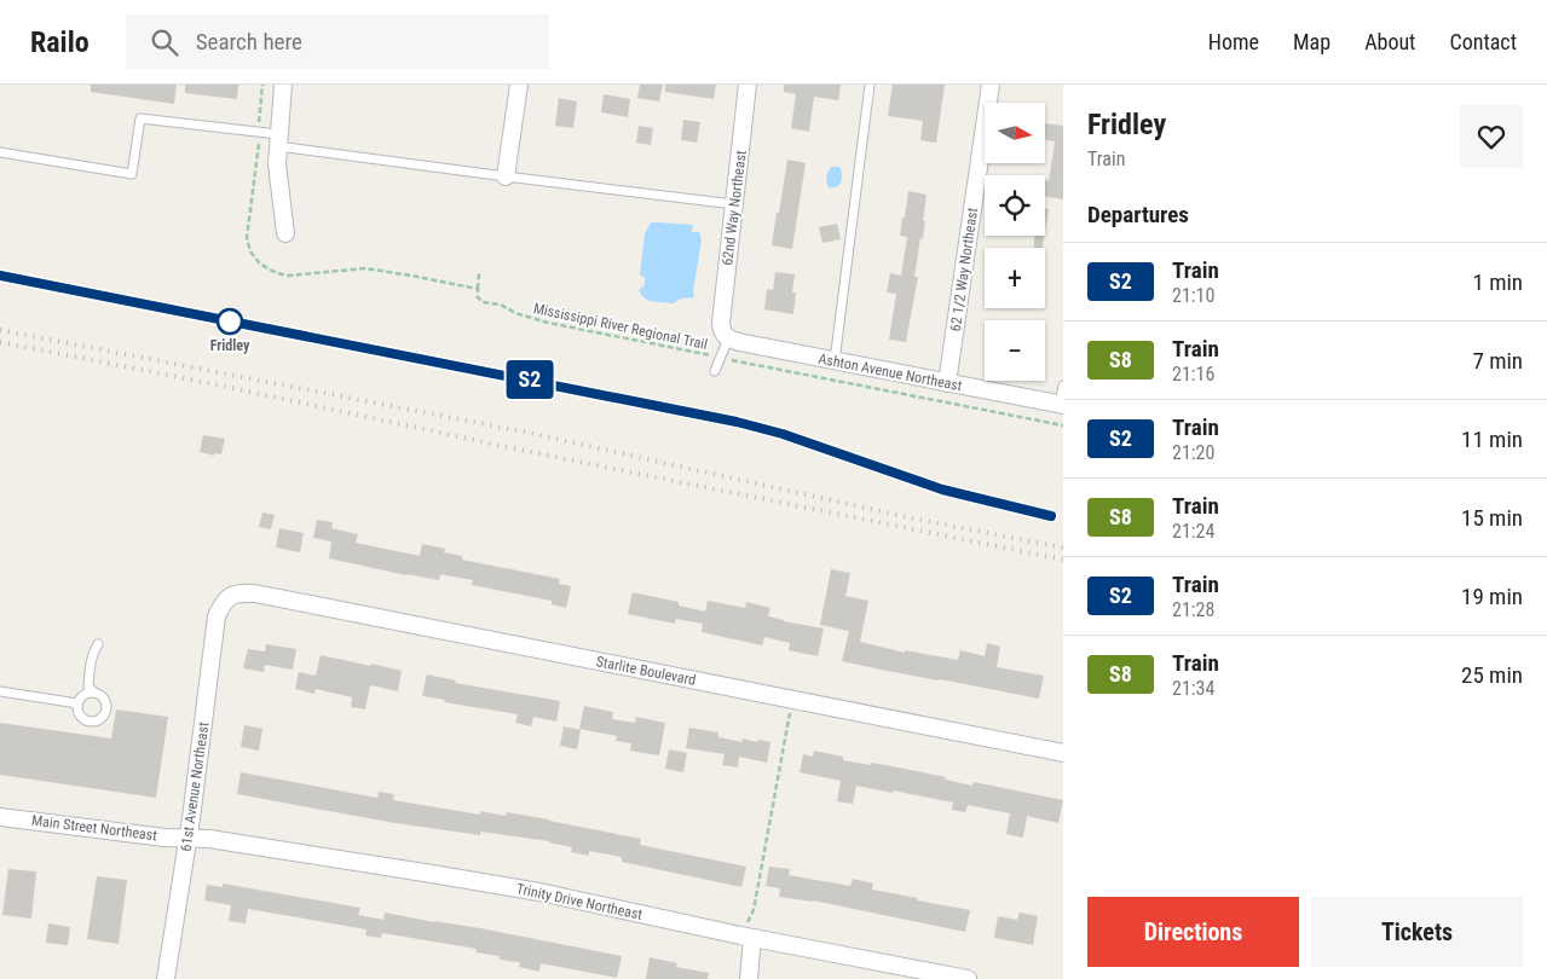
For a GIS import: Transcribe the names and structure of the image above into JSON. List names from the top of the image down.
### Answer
{
  "streets": {
    "street": [
      "62nd Way Northeast",
      "62 1/2 Way Northeast",
      "Ashton Avenue Northeast",
      "Starlite Boulevard",
      "61st Avenue Northeast",
      "Main Street Northeast",
      "Trinity Drive Northeast"
    ],
    "path": ["Mississippi River Regional Trail"]
  },
  "crossings": [
    ["62nd Way Northeast", "Ashton Avenue Northeast"],
    ["62 1/2 Way Northeast", "Ashton Avenue Northeast"],
    ["Starlite Boulevard", "61st Avenue Northeast"],
    ["61st Avenue Northeast", "Main Street Northeast"],
    ["61st Avenue Northeast", "Trinity Drive Northeast"],
    ["Main Street Northeast", "Trinity Drive Northeast"]
  ],
  "places": ["Fridley"],
  "north": "right",
  "page": {
    "header": "Railo",
    "search": "Search here",
    "nav": [
      "Home",
      "Map",
      "About",
      "Contact"
    ],
    "on_map": "S2",
    "heading": [
      ["Fridley", "Train"],
      "Departures"
    ],
    "map_buttons": ["+", "−"],
    "list": [
      {
        "mark": "S2",
        "name": "Train",
        "note": "21:10",
        "value": "1 min"
      },
      {
        "mark": "S8",
        "name": "Train",
        "note": "21:16",
        "value": "7 min"
      },
      {
        "mark": "S2",
        "name": "Train",
        "note": "21:20",
        "value": "11 min"
      },
      {
        "mark": "S8",
        "name": "Train",
        "note": "21:24",
        "value": "15 min"
      },
      {
        "mark": "S2",
        "name": "Train",
        "note": "21:28",
        "value": "19 min"
      },
      {
        "mark": "S8",
        "name": "Train",
        "note": "21:34",
        "value": "25 min"
      }
    ],
    "buttons": ["Directions", "Tickets"]
  }
}
